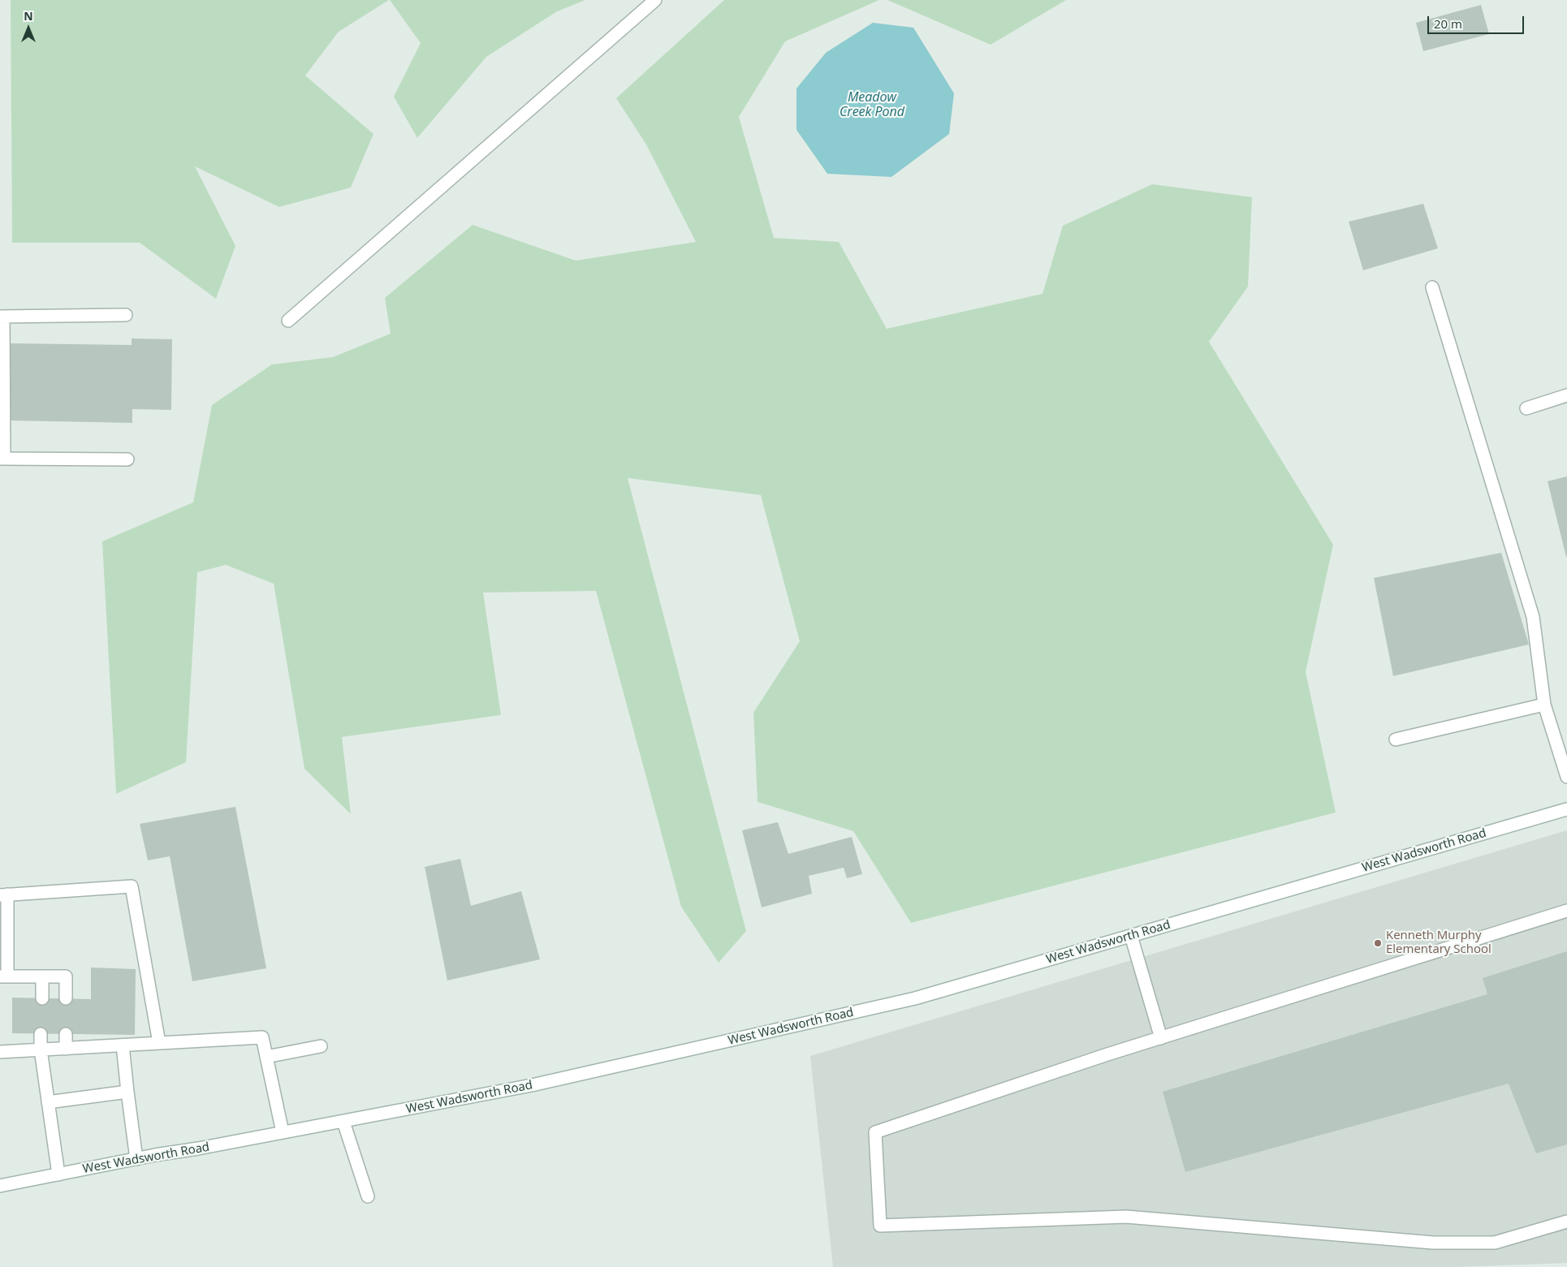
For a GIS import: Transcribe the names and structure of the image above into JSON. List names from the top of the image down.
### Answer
{
  "streets": {
    "main road": ["West Wadsworth Road"]
  },
  "water": ["Meadow Creek Pond"],
  "places": ["Kenneth Murphy Elementary School"],
  "scale_bar": "20 m",
  "north": "top"
}
